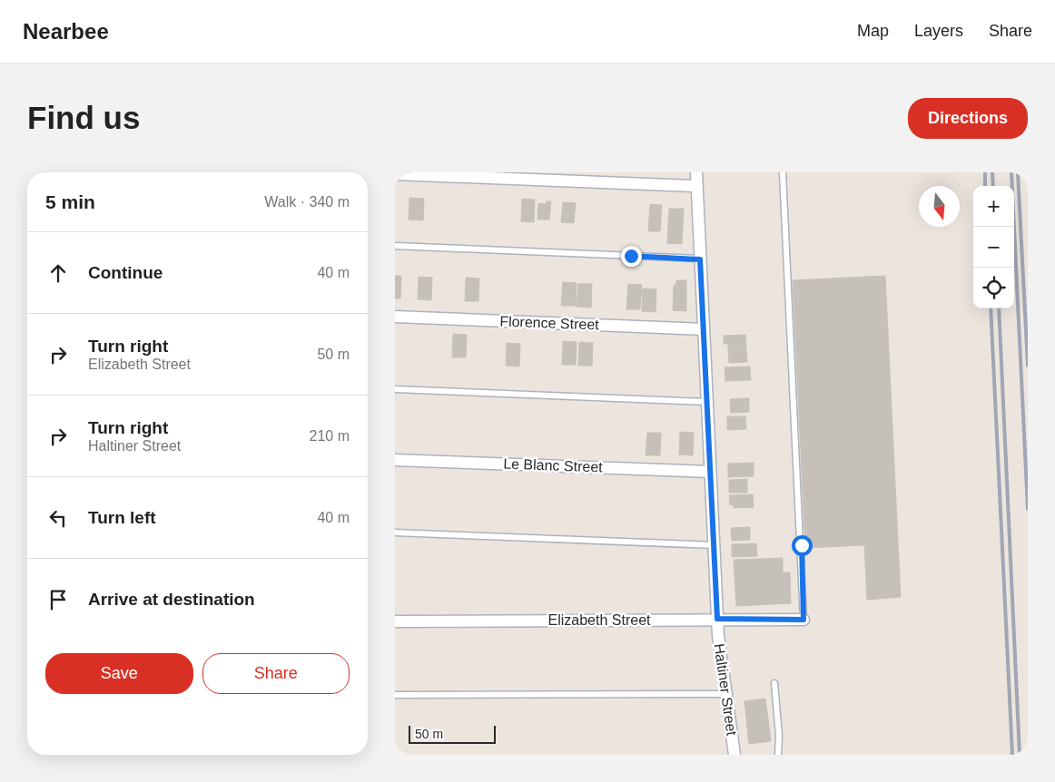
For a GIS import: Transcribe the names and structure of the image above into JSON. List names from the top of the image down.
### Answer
{
  "streets": {
    "street": [
      "Florence Street",
      "Le Blanc Street",
      "Elizabeth Street",
      "Haltiner Street"
    ]
  },
  "crossings": [
    ["Florence Street", "Haltiner Street"],
    ["Le Blanc Street", "Haltiner Street"],
    ["Elizabeth Street", "Haltiner Street"]
  ],
  "scale_bar": "50 m",
  "north": "bottom",
  "page": {
    "header": "Nearbee",
    "nav": ["Map", "Layers", "Share"],
    "buttons": [
      "Directions",
      ["Save", "Share"]
    ],
    "title": "Find us",
    "heading": ["5 min", "Walk · 340 m"],
    "map_buttons": ["+", "−"],
    "list": [
      ["Continue", "40 m"],
      ["Turn right", "Elizabeth Street", "50 m"],
      ["Turn right", "Haltiner Street", "210 m"],
      ["Turn left", "40 m"],
      "Arrive at destination"
    ],
    "scale": "50 m"
  }
}
